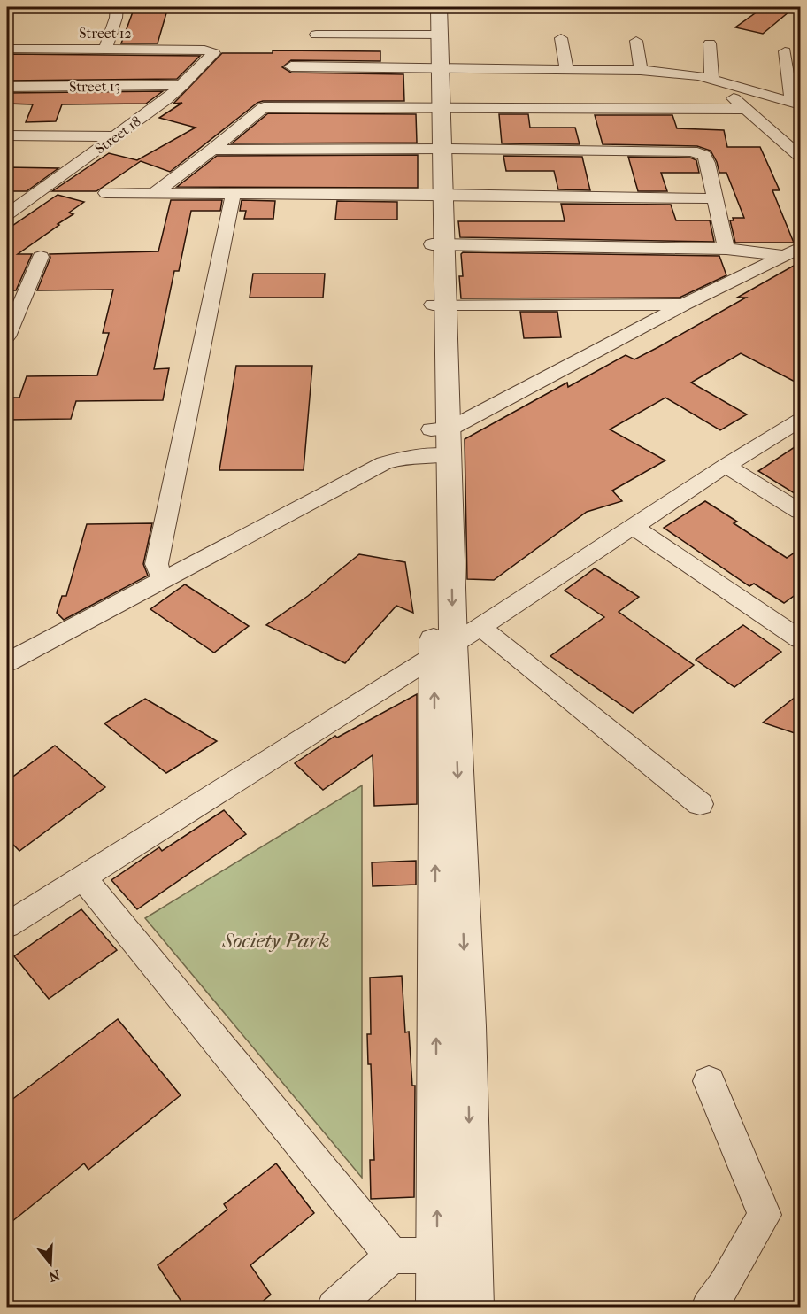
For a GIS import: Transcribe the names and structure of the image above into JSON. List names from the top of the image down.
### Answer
{
  "streets": {
    "street": ["Street 12", "Street 13", "Street 18"]
  },
  "crossings": [
    ["Street 12", "Street 18"],
    ["Street 13", "Street 18"]
  ],
  "parks": ["Society Park"],
  "north": "bottom"
}
